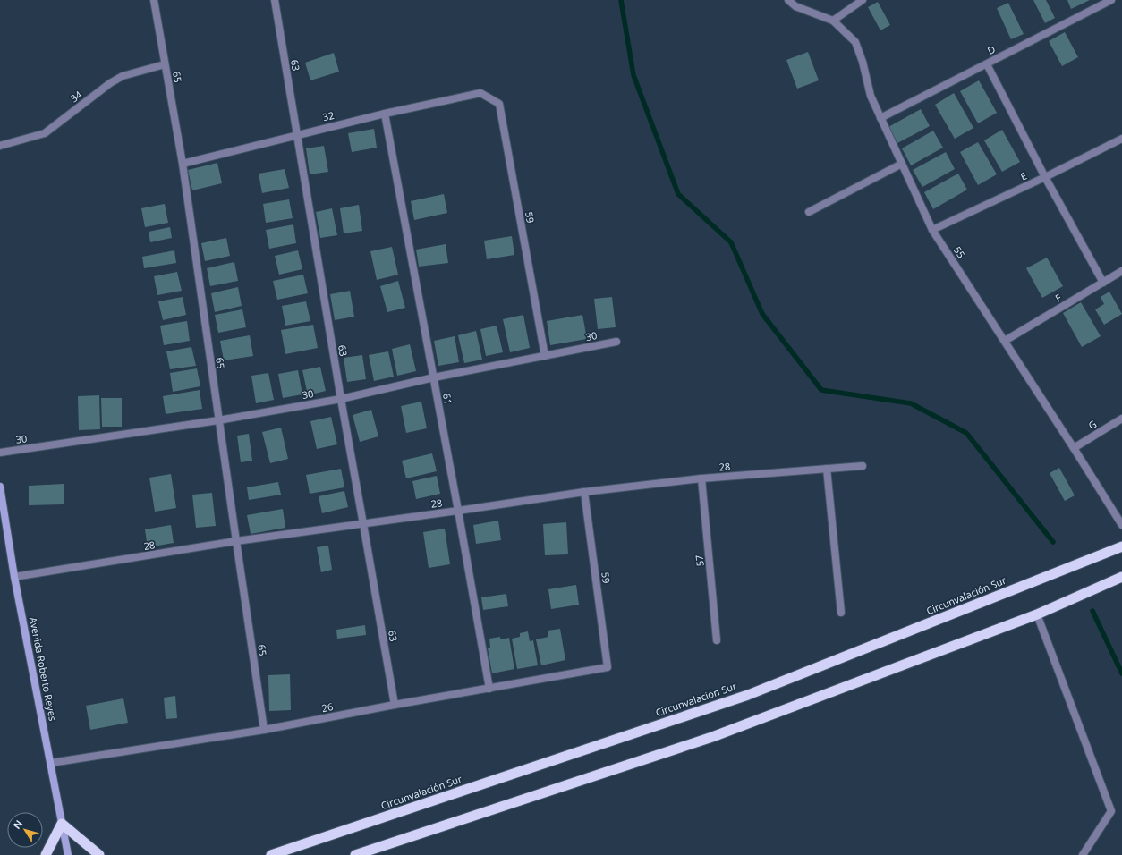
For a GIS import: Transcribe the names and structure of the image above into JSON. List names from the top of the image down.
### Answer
{
  "streets": {
    "highway": ["Circunvalación Sur"],
    "main road": ["Avenida Roberto Reyes"],
    "street": [
      "D",
      "63",
      "65",
      "34",
      "32",
      "E",
      "59",
      "55",
      "F",
      "30",
      "61",
      "G",
      "28",
      "57",
      "26"
    ]
  },
  "crossings": [
    ["D", "55"],
    ["63", "32"],
    ["63", "30"],
    ["63", "28"],
    ["63", "26"],
    ["65", "34"],
    ["65", "32"],
    ["65", "30"],
    ["65", "28"],
    ["65", "26"],
    ["32", "59"],
    ["32", "61"],
    ["E", "55"],
    ["59", "30"],
    ["59", "28"],
    ["59", "26"],
    ["55", "F"],
    ["55", "G"],
    ["30", "61"],
    ["61", "28"],
    ["61", "26"],
    ["28", "57"],
    ["28", "Avenida Roberto Reyes"],
    ["Avenida Roberto Reyes", "26"]
  ],
  "north": "top left"
}
